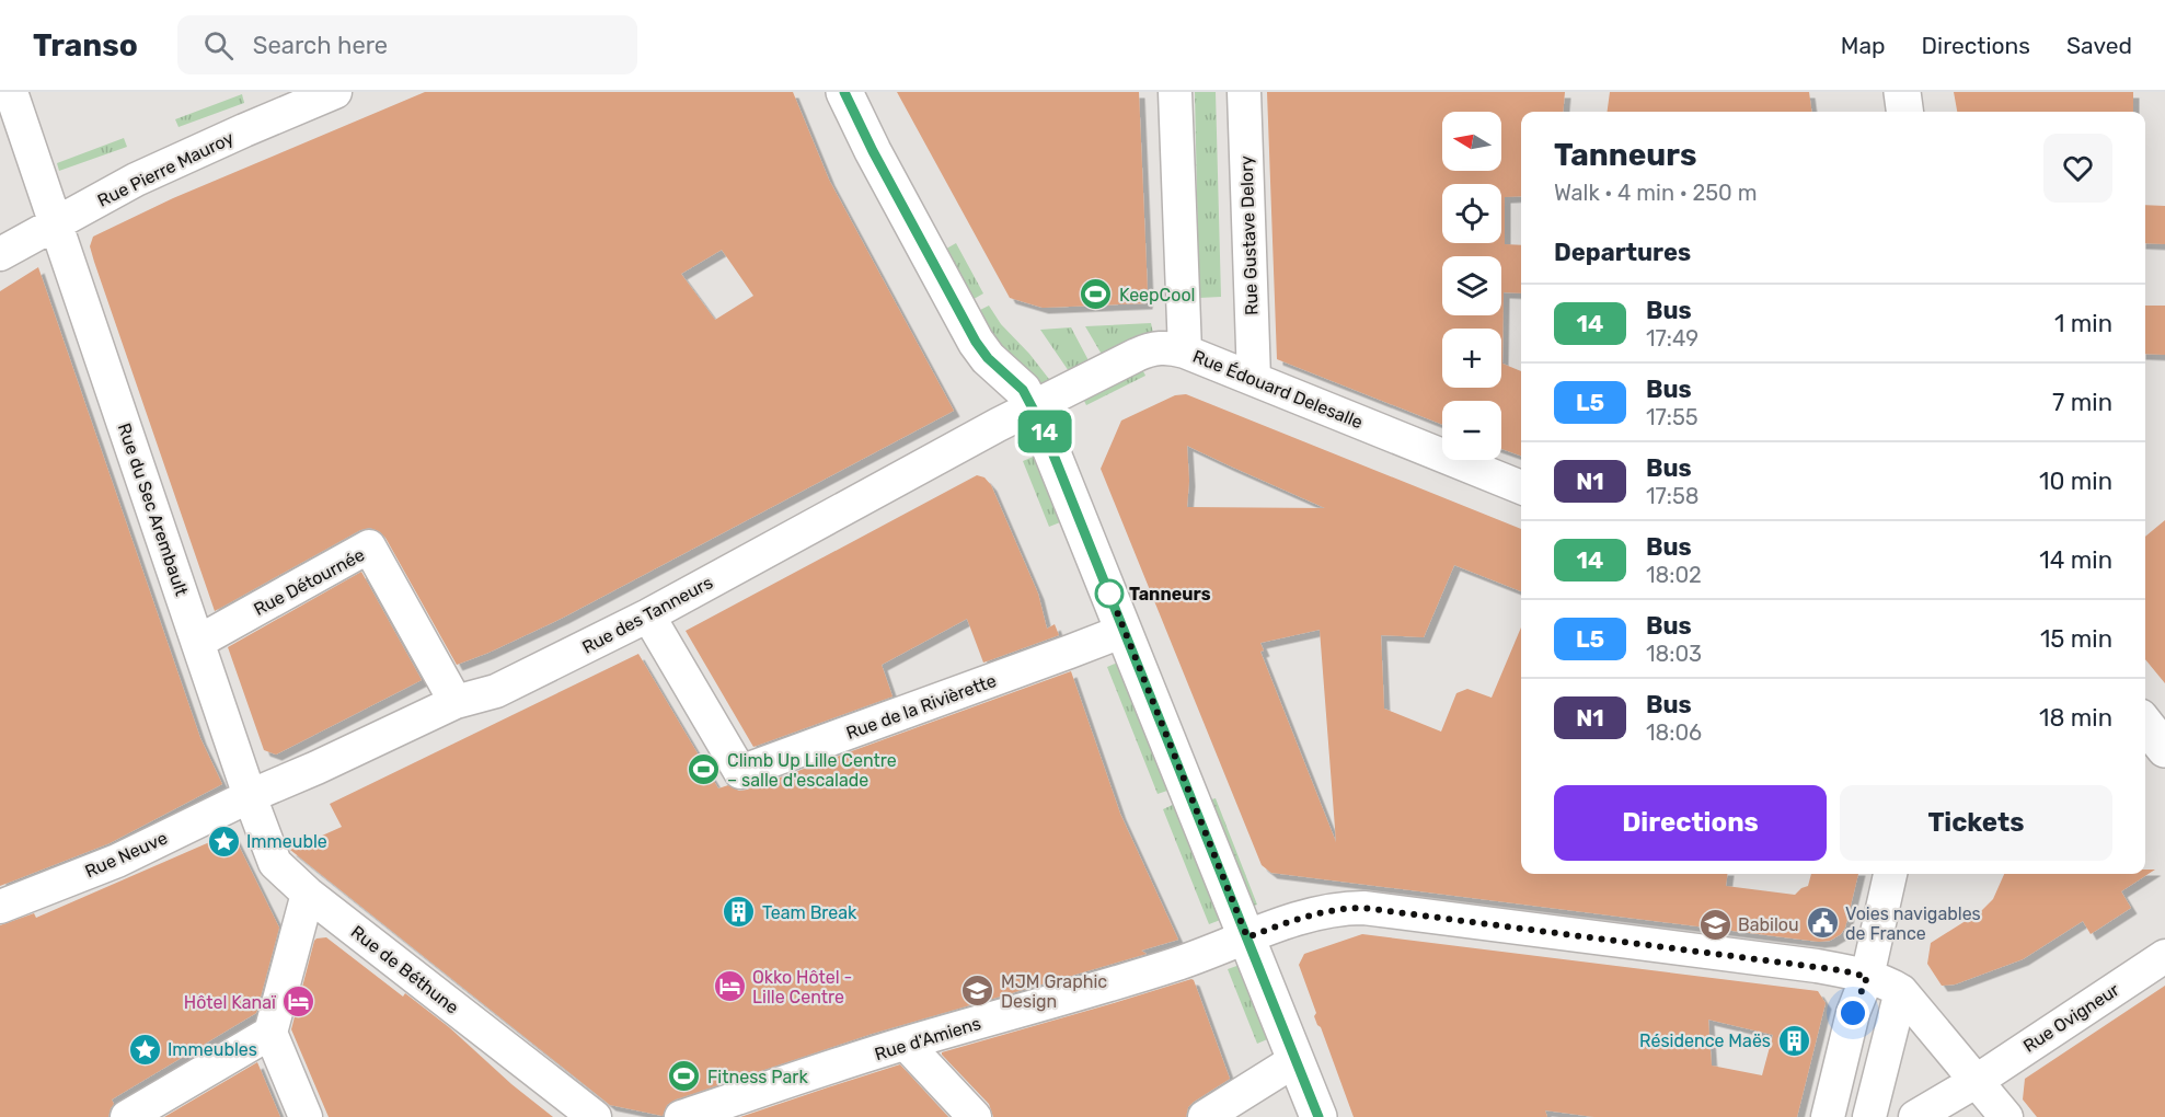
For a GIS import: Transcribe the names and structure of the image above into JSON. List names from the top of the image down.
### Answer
{
  "streets": {
    "street": [
      "Rue Pierre Mauroy",
      "Rue Gustave Delory",
      "Rue Édouard Delesalle",
      "Rue du Sec Arembault",
      "Rue Détournée",
      "Rue des Tanneurs",
      "Rue de la Rivièrette",
      "Rue Neuve",
      "Rue de Béthune",
      "Rue Ovigneur",
      "Rue d'Amiens"
    ]
  },
  "crossings": [
    ["Rue Pierre Mauroy", "Rue du Sec Arembault"],
    ["Rue Gustave Delory", "Rue Édouard Delesalle"],
    ["Rue Édouard Delesalle", "Rue des Tanneurs"],
    ["Rue du Sec Arembault", "Rue Détournée"],
    ["Rue du Sec Arembault", "Rue des Tanneurs"],
    ["Rue du Sec Arembault", "Rue Neuve"],
    ["Rue du Sec Arembault", "Rue de Béthune"],
    ["Rue Détournée", "Rue des Tanneurs"],
    ["Rue des Tanneurs", "Rue de la Rivièrette"],
    ["Rue des Tanneurs", "Rue Neuve"],
    ["Rue des Tanneurs", "Rue de Béthune"],
    ["Rue Neuve", "Rue de Béthune"]
  ],
  "places": {
    "sports": ["KeepCool", "Climb Up Lille Centre – salle d'escalade", "Fitness Park"],
    "other": ["Tanneurs"],
    "place": ["Immeuble", "Immeubles"],
    "building": ["Team Break", "Résidence Maës"],
    "public building": ["Voies navigables de France"],
    "school or university": ["Babilou", "MJM Graphic Design"],
    "hotel": ["Okko Hôtel - Lille Centre", "Hôtel Kanaï"]
  },
  "lines": ["bus line 14"],
  "north": "left",
  "page": {
    "header": "Transo",
    "search": "Search here",
    "nav": ["Map", "Directions", "Saved"],
    "on_map": "14",
    "map_buttons": ["+", "−"],
    "heading": [
      ["Tanneurs", "Walk · 4 min · 250 m"],
      "Departures"
    ],
    "list": [
      {
        "mark": "14",
        "name": "Bus",
        "note": "17:49",
        "value": "1 min"
      },
      {
        "mark": "L5",
        "name": "Bus",
        "note": "17:55",
        "value": "7 min"
      },
      {
        "mark": "N1",
        "name": "Bus",
        "note": "17:58",
        "value": "10 min"
      },
      {
        "mark": "14",
        "name": "Bus",
        "note": "18:02",
        "value": "14 min"
      },
      {
        "mark": "L5",
        "name": "Bus",
        "note": "18:03",
        "value": "15 min"
      },
      {
        "mark": "N1",
        "name": "Bus",
        "note": "18:06",
        "value": "18 min"
      }
    ],
    "buttons": ["Directions", "Tickets"]
  }
}
